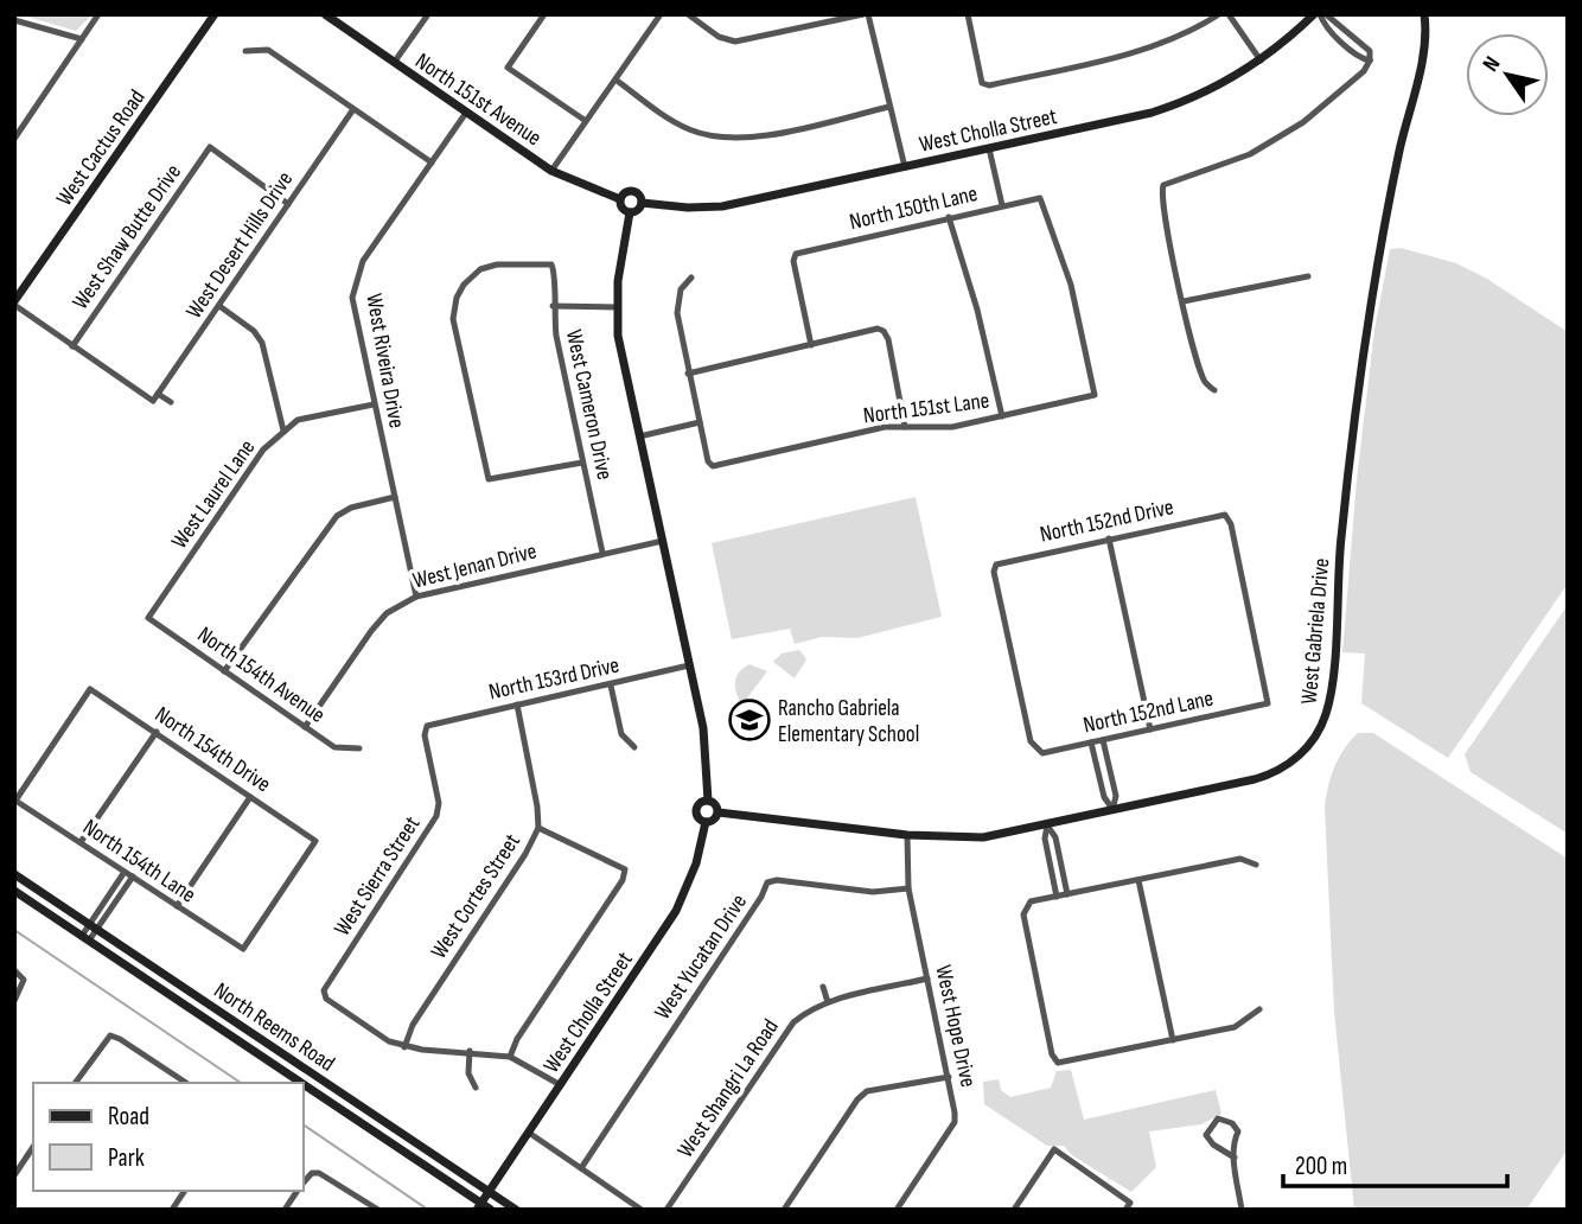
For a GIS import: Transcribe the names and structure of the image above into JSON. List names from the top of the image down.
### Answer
{
  "streets": {
    "street": [
      "North 151st Avenue",
      "West Cholla Street",
      "West Cactus Road",
      "North 150th Lane",
      "West Shaw Butte Drive",
      "West Desert Hills Drive",
      "West Riveira Drive",
      "West Cameron Drive",
      "North 151st Lane",
      "West Laurel Lane",
      "North 152nd Drive",
      "West Jenan Drive",
      "West Gabriela Drive",
      "North 154th Avenue",
      "North 153rd Drive",
      "North 152nd Lane",
      "North 154th Drive",
      "North 154th Lane",
      "West Sierra Street",
      "West Cortes Street",
      "West Yucatan Drive",
      "North Reems Road",
      "West Hope Drive",
      "West Shangri La Road"
    ]
  },
  "crossings": [
    ["North 151st Avenue", "West Cholla Street"],
    ["North 151st Avenue", "West Riveira Drive"],
    ["West Cholla Street", "West Gabriela Drive"],
    ["West Cholla Street", "North Reems Road"],
    ["North 150th Lane", "North 151st Lane"],
    ["West Shaw Butte Drive", "West Desert Hills Drive"],
    ["West Riveira Drive", "West Laurel Lane"],
    ["West Riveira Drive", "West Jenan Drive"],
    ["West Cameron Drive", "West Jenan Drive"],
    ["West Laurel Lane", "North 154th Avenue"],
    ["North 152nd Drive", "North 152nd Lane"],
    ["West Jenan Drive", "North 154th Avenue"],
    ["West Gabriela Drive", "West Hope Drive"],
    ["North 153rd Drive", "West Sierra Street"],
    ["North 153rd Drive", "West Cortes Street"],
    ["North 154th Drive", "North 154th Lane"],
    ["West Sierra Street", "West Cortes Street"],
    ["West Yucatan Drive", "West Hope Drive"],
    ["West Hope Drive", "West Shangri La Road"]
  ],
  "places": {
    "school or university": ["Rancho Gabriela Elementary School"]
  },
  "legend": ["Road", "Park"],
  "scale_bar": "200 m",
  "north": "top left"
}
